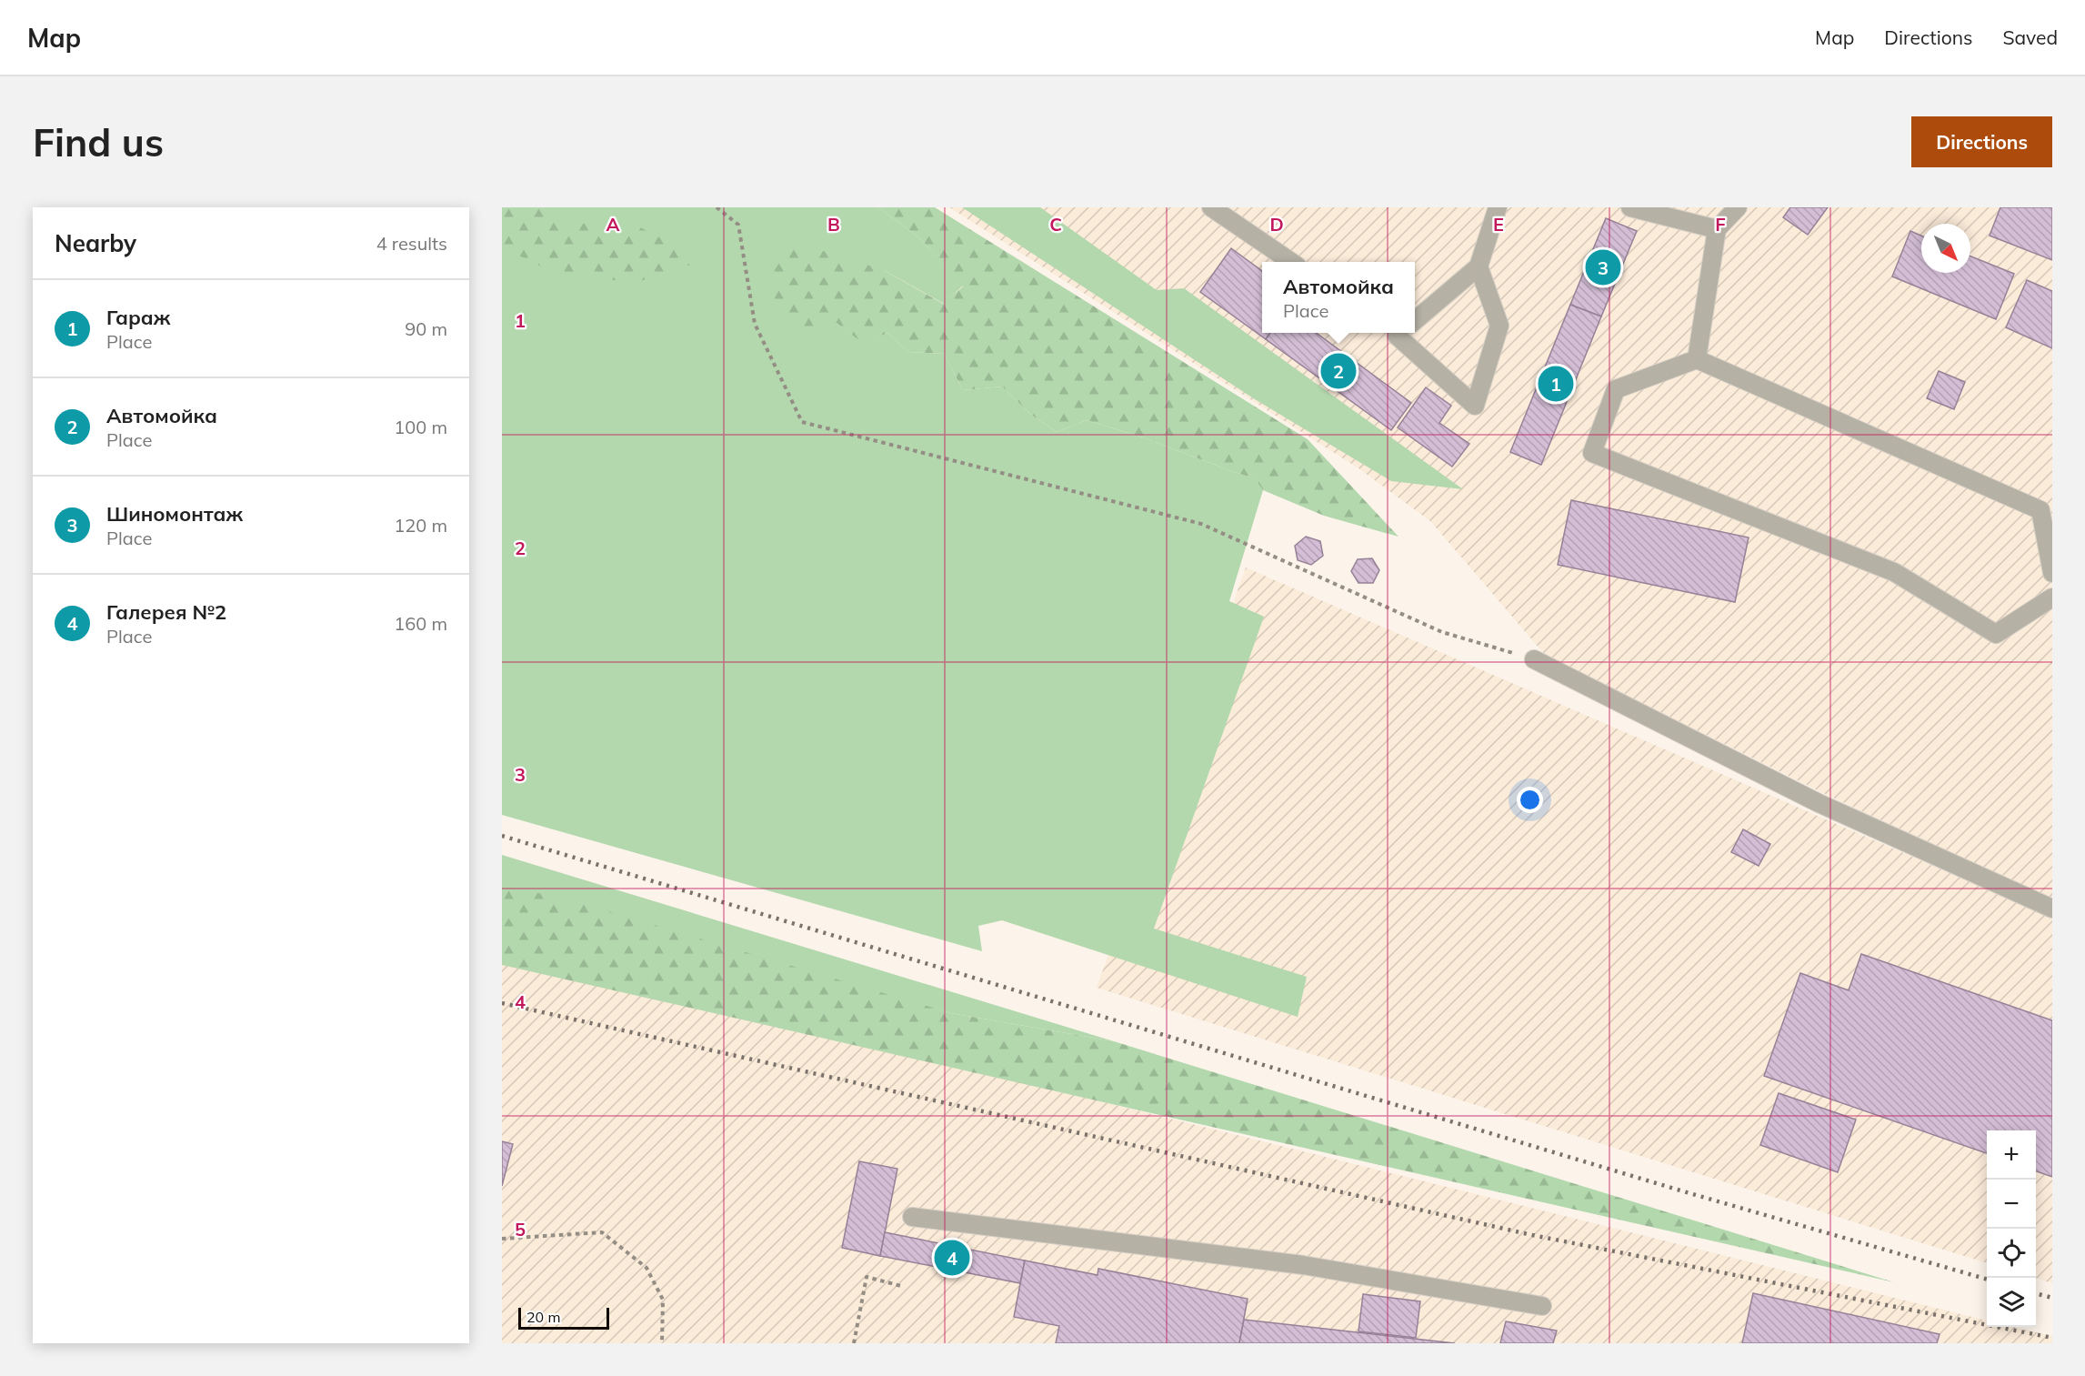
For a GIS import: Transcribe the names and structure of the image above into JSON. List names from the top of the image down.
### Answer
{
  "scale_bar": "20 m",
  "north": "bottom right",
  "page": {
    "header": "Map",
    "nav": ["Map", "Directions", "Saved"],
    "buttons": "Directions",
    "title": "Find us",
    "heading": ["Nearby", "4 results"],
    "pins": [
      "3",
      "2",
      "1",
      "4"
    ],
    "popup": ["Автомойка", "Place"],
    "list": [
      {
        "mark": "1",
        "name": "Гараж",
        "note": "Place",
        "value": "90 m"
      },
      {
        "mark": "2",
        "name": "Автомойка",
        "note": "Place",
        "value": "100 m"
      },
      {
        "mark": "3",
        "name": "Шиномонтаж",
        "note": "Place",
        "value": "120 m"
      },
      {
        "mark": "4",
        "name": "Галерея №2",
        "note": "Place",
        "value": "160 m"
      }
    ],
    "map_buttons": ["+", "−"],
    "scale": "20 m"
  },
  "grid": {
    "columns": [
      "A",
      "B",
      "C",
      "D",
      "E",
      "F"
    ],
    "rows": [
      "1",
      "2",
      "3",
      "4",
      "5"
    ]
  }
}
